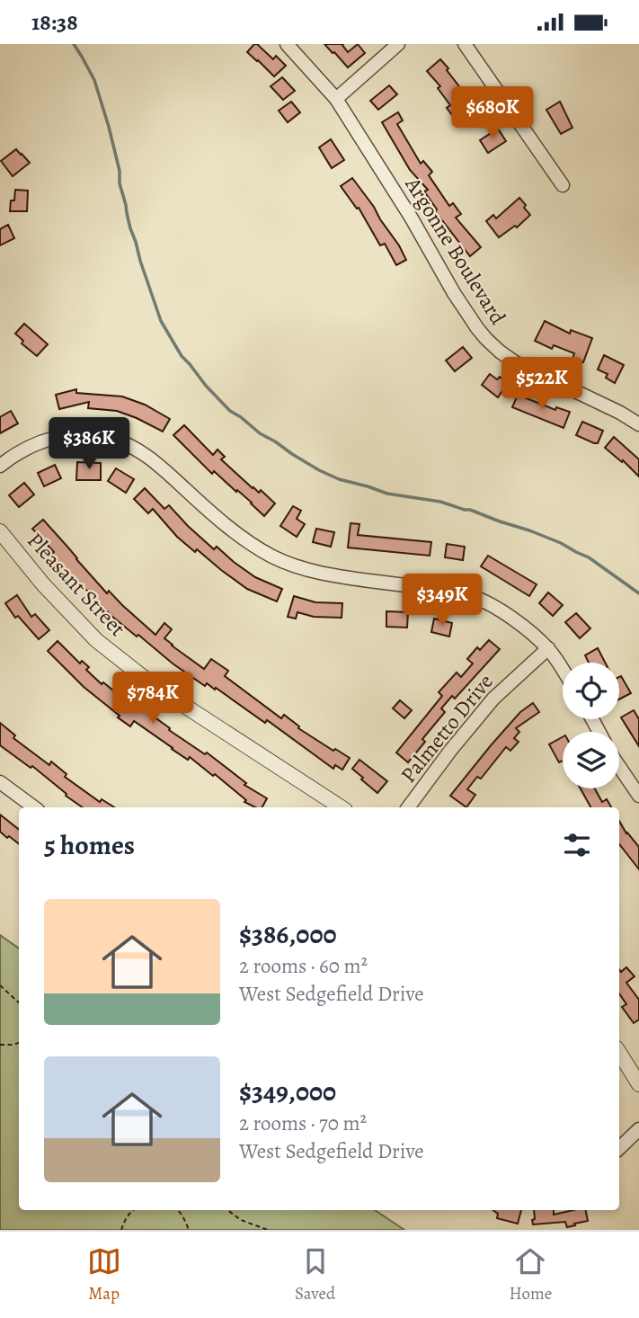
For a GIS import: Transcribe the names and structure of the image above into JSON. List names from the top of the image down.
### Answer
{
  "streets": {
    "street": ["Argonne Boulevard", "Pleasant Street", "Palmetto Drive"]
  },
  "page": {
    "status": "18:38",
    "price": [
      "$680K",
      "$522K",
      "$386K",
      "$349K",
      "$784K"
    ],
    "heading": "5 homes",
    "list": [
      {
        "name": "$386,000",
        "note": "2 rooms · 60 m² · West Sedgefield Drive"
      },
      {
        "name": "$349,000",
        "note": "2 rooms · 70 m² · West Sedgefield Drive"
      }
    ],
    "tabs": ["Map", "Saved", "Home"]
  }
}
